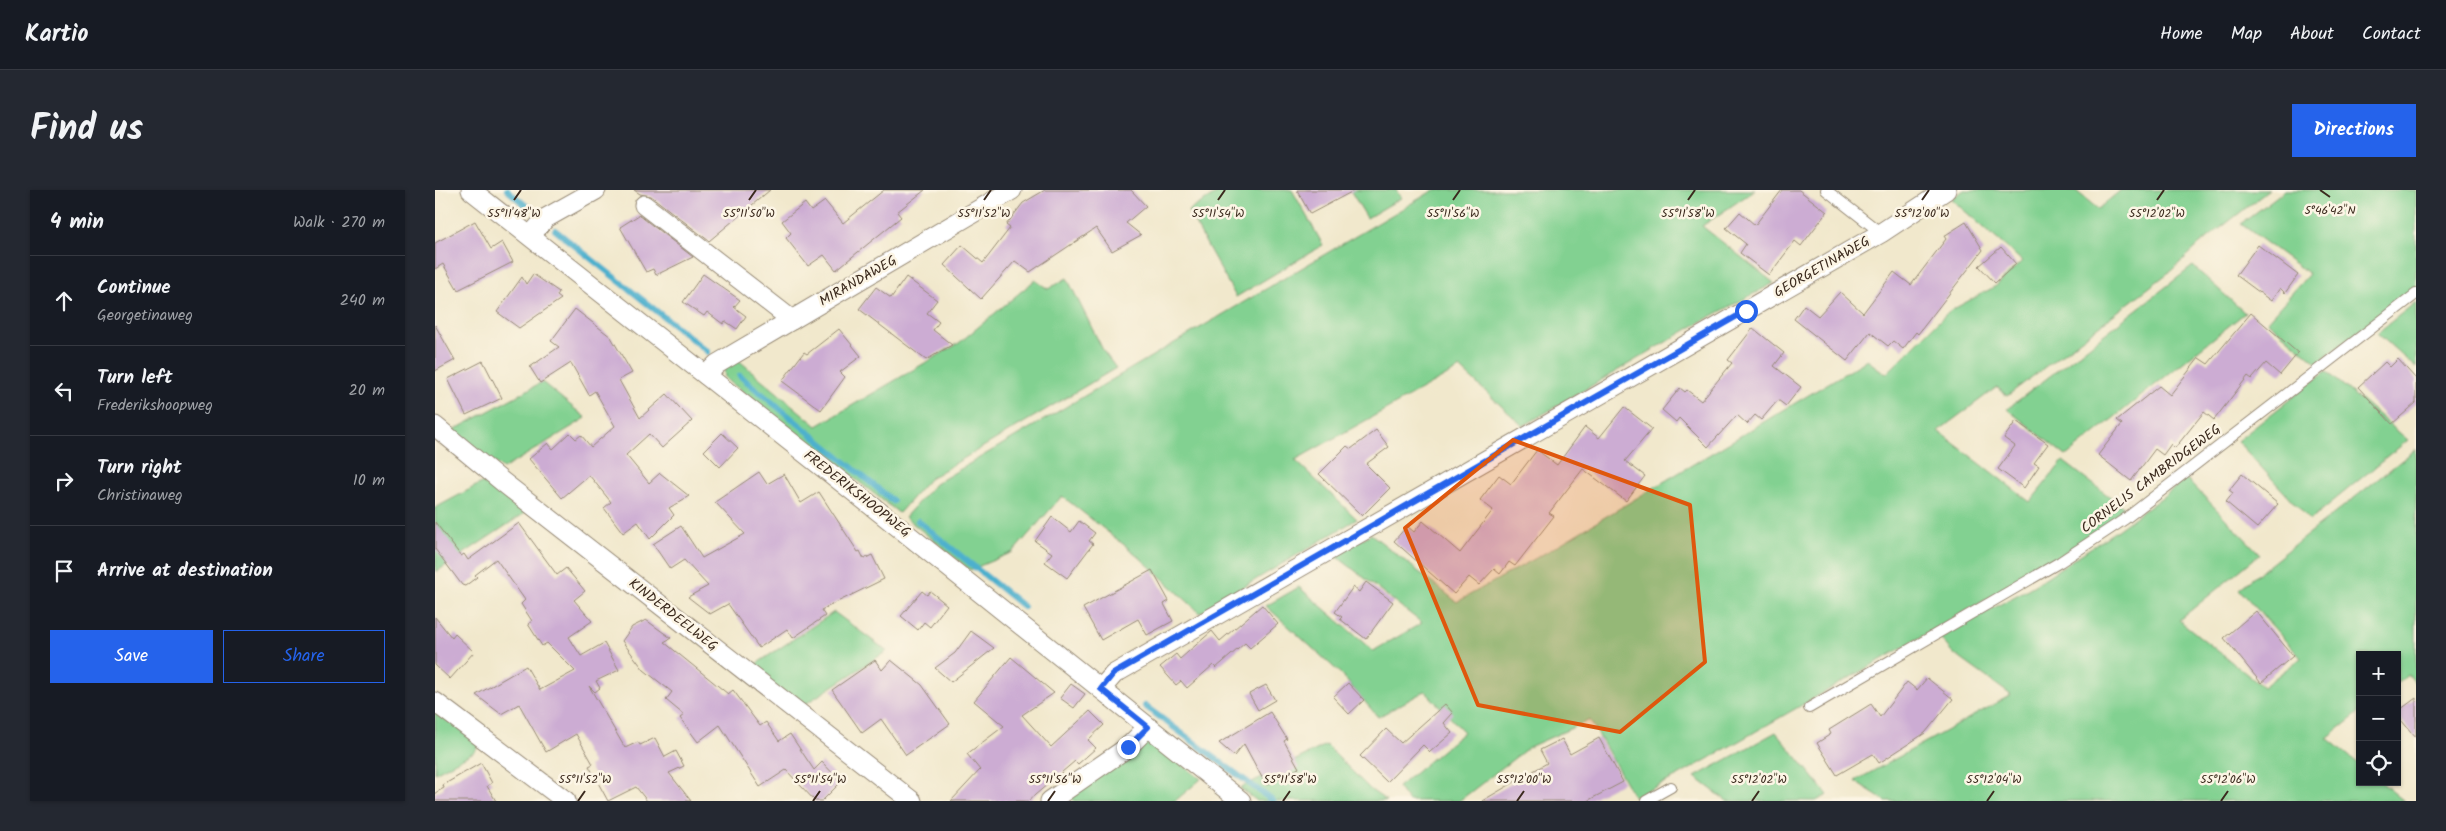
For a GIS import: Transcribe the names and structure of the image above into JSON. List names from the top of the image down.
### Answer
{
  "streets": {
    "street": [
      "GEORGETINAWEG",
      "MIRANDAWEG",
      "FREDERIKSHOOPWEG",
      "KINDERDEELWEG"
    ],
    "lane": ["CORNELIS CAMBRIDGEWEG"]
  },
  "crossings": [
    ["GEORGETINAWEG", "FREDERIKSHOOPWEG"],
    ["MIRANDAWEG", "FREDERIKSHOOPWEG"]
  ],
  "page": {
    "header": "Kartio",
    "nav": [
      "Home",
      "Map",
      "About",
      "Contact"
    ],
    "title": "Find us",
    "buttons": [
      "Directions",
      ["Save", "Share"]
    ],
    "heading": ["4 min", "Walk · 270 m"],
    "list": [
      ["Continue", "Georgetinaweg", "240 m"],
      ["Turn left", "Frederikshoopweg", "20 m"],
      ["Turn right", "Christinaweg", "10 m"],
      "Arrive at destination"
    ],
    "map_buttons": ["+", "−"]
  },
  "coordinates": [
    "5°46'42\"N",
    "55°11'48\"W",
    "55°11'50\"W",
    "55°11'52\"W",
    "55°11'54\"W",
    "55°11'56\"W",
    "55°11'58\"W",
    "55°12'00\"W",
    "55°12'02\"W",
    "55°12'04\"W",
    "55°12'06\"W"
  ]
}
